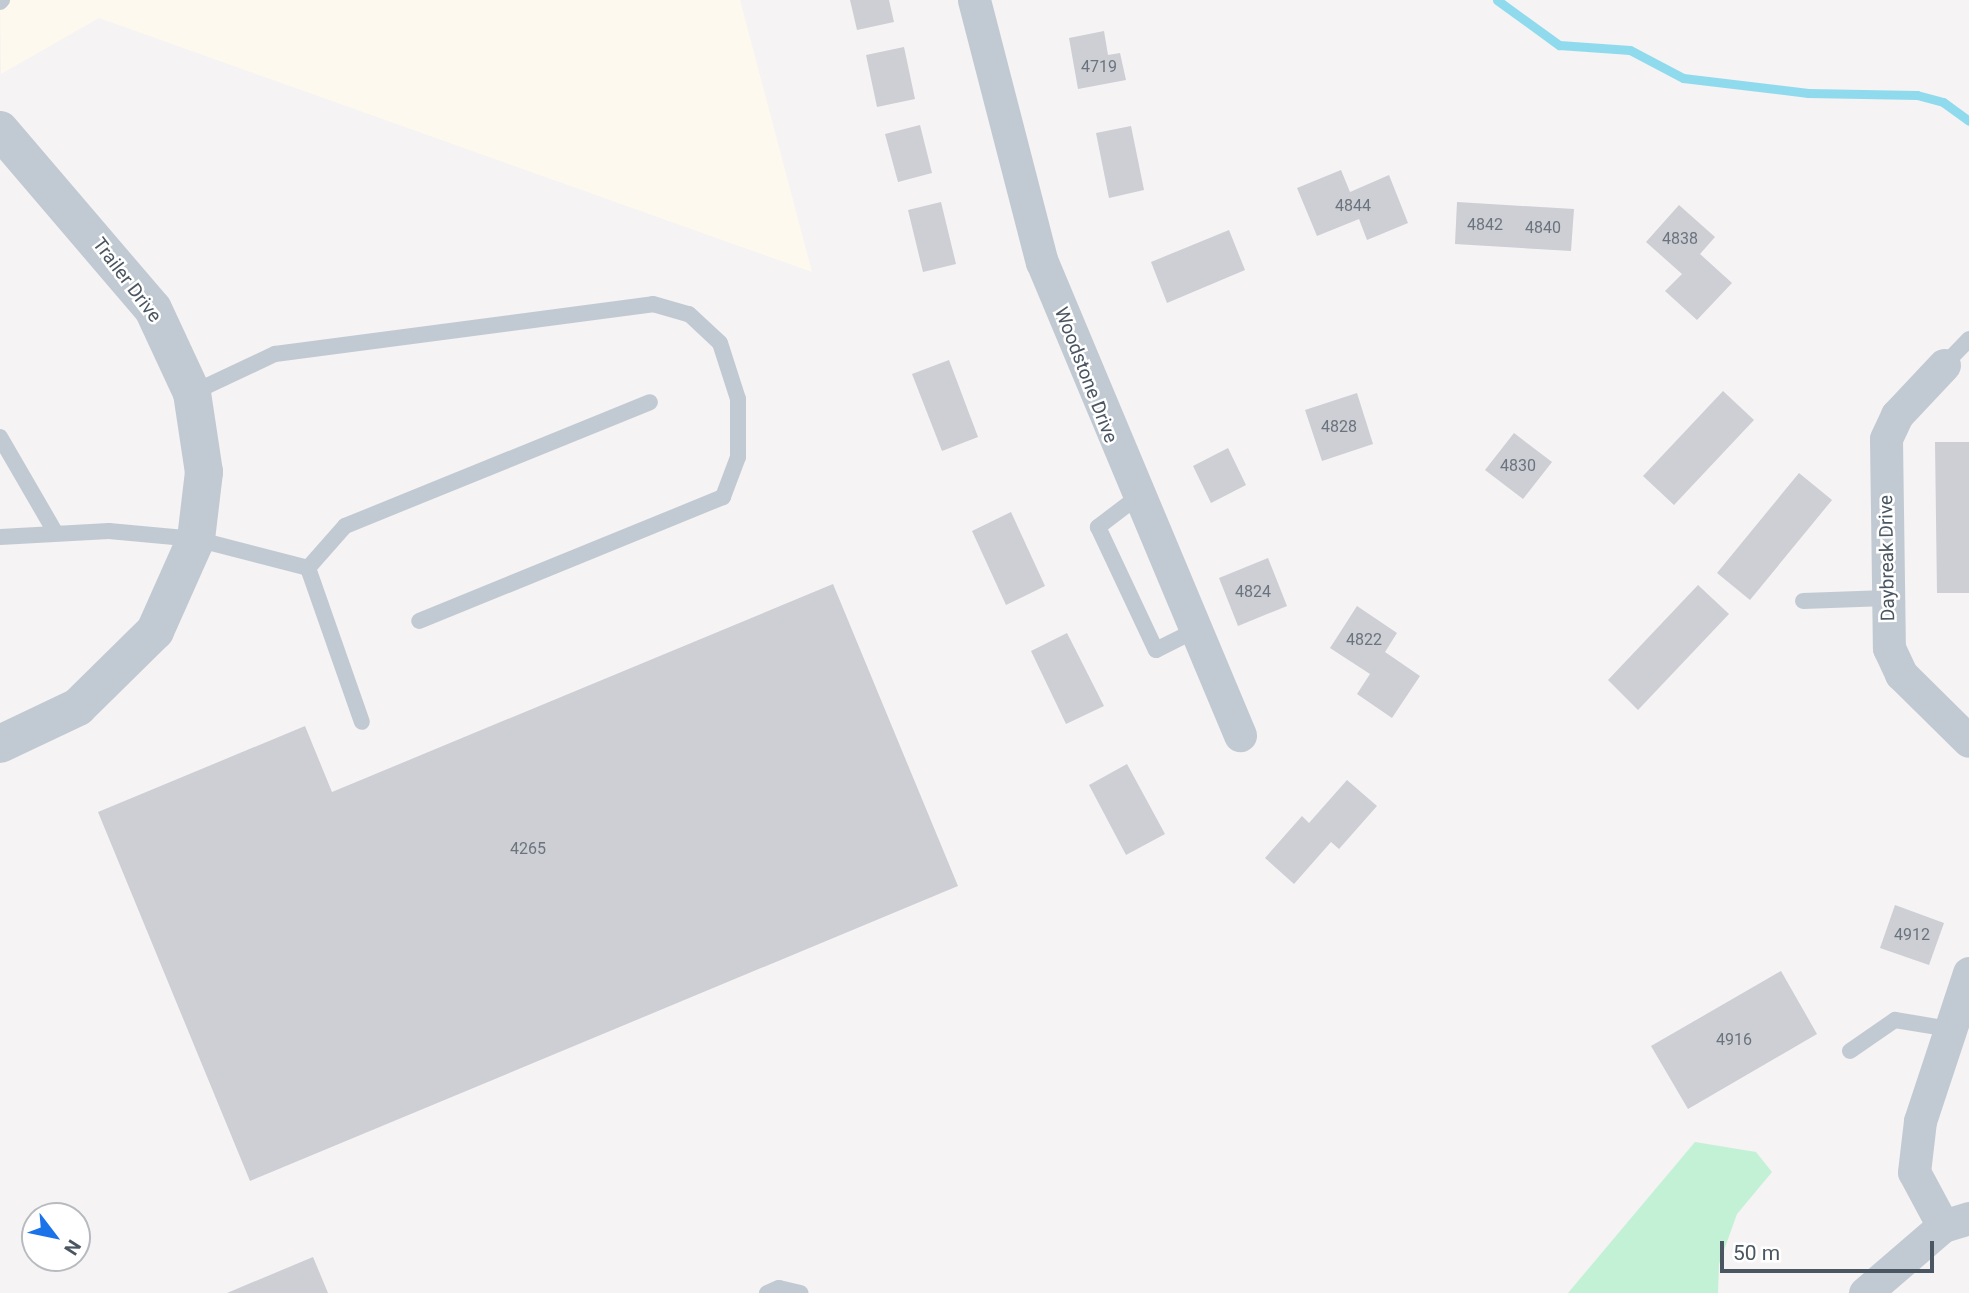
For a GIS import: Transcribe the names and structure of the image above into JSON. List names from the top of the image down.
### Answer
{
  "streets": {
    "street": ["Trailer Drive", "Woodstone Drive", "Daybreak Drive"]
  },
  "house_numbers": [
    "4719",
    "4844",
    "4842",
    "4840",
    "4838",
    "4828",
    "4830",
    "4824",
    "4822",
    "4265",
    "4912",
    "4916"
  ],
  "scale_bar": "50 m",
  "north": "bottom right"
}
